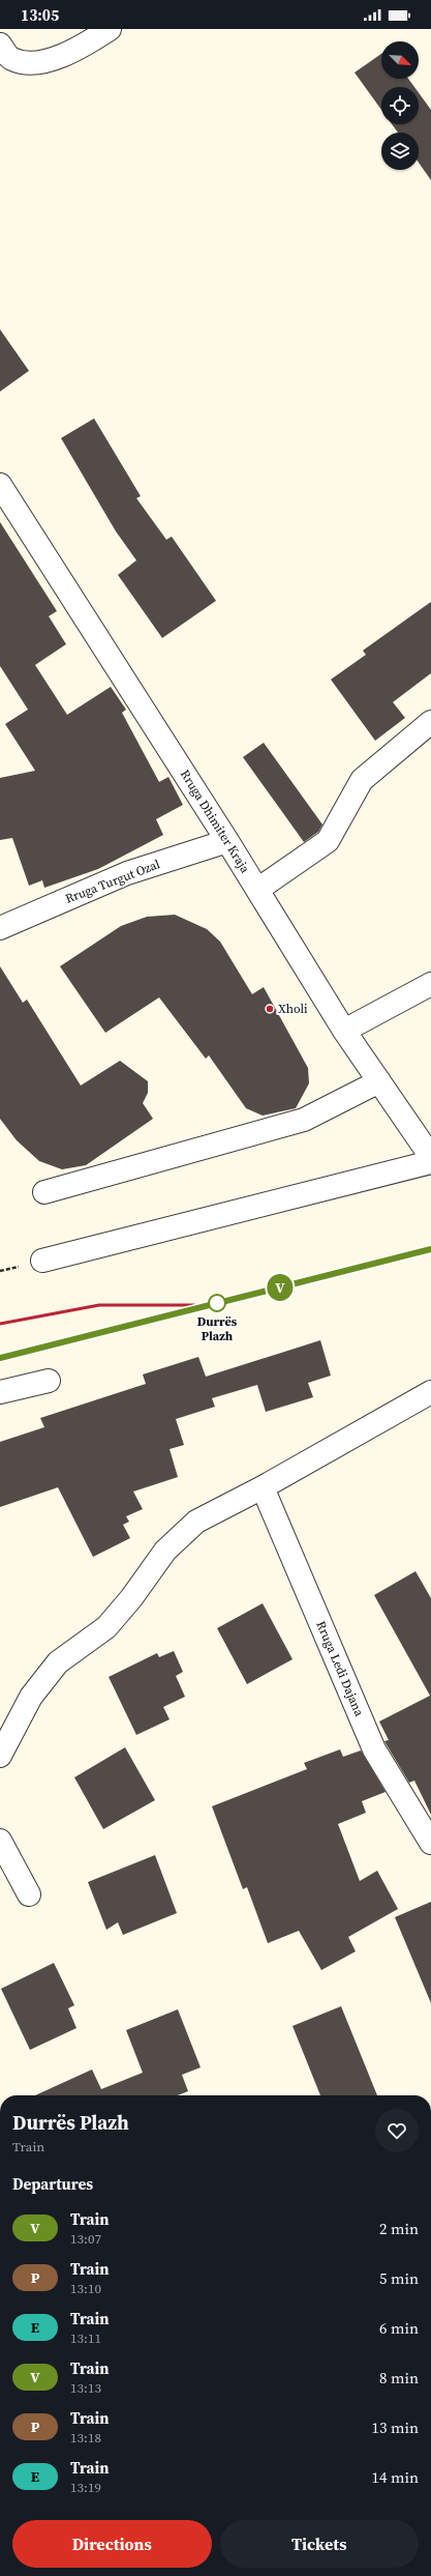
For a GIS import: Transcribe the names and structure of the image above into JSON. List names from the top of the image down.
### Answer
{
  "streets": {
    "street": ["Rruga Dhimiter Kraja", "Rruga Turgut Ozal", "Rruga Ledi Dajana"]
  },
  "crossings": [
    ["Rruga Dhimiter Kraja", "Rruga Turgut Ozal"]
  ],
  "places": ["Xholi", "Durrës Plazh"],
  "north": "bottom right",
  "page": {
    "status": "13:05",
    "on_map": "V",
    "heading": [
      ["Durrës Plazh", "Train"],
      "Departures"
    ],
    "list": [
      {
        "mark": "V",
        "name": "Train",
        "note": "13:07",
        "value": "2 min"
      },
      {
        "mark": "P",
        "name": "Train",
        "note": "13:10",
        "value": "5 min"
      },
      {
        "mark": "E",
        "name": "Train",
        "note": "13:11",
        "value": "6 min"
      },
      {
        "mark": "V",
        "name": "Train",
        "note": "13:13",
        "value": "8 min"
      },
      {
        "mark": "P",
        "name": "Train",
        "note": "13:18",
        "value": "13 min"
      },
      {
        "mark": "E",
        "name": "Train",
        "note": "13:19",
        "value": "14 min"
      }
    ],
    "buttons": ["Directions", "Tickets"]
  }
}
